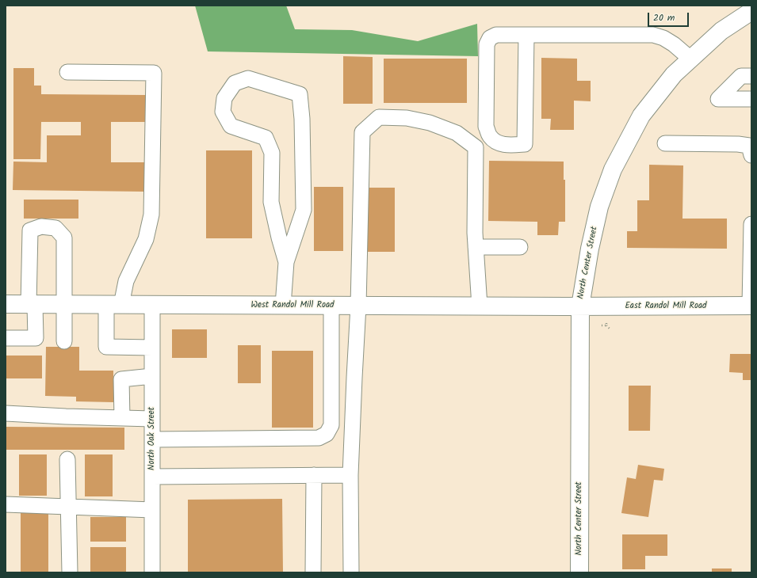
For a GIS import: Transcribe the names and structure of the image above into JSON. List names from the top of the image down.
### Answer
{
  "streets": {
    "main road": ["North Center Street", "West Randol Mill Road", "East Randol Mill Road"],
    "street": ["North Oak Street"]
  },
  "crossings": [
    ["North Center Street", "West Randol Mill Road"],
    ["North Center Street", "East Randol Mill Road"],
    ["West Randol Mill Road", "East Randol Mill Road"],
    ["West Randol Mill Road", "North Oak Street"]
  ],
  "scale_bar": "20 m"
}
